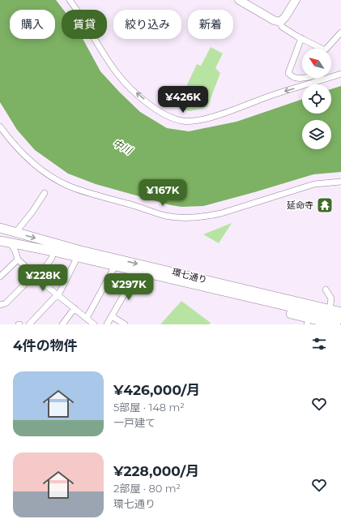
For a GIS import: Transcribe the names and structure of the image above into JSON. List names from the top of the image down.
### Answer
{
  "streets": {
    "main road": ["環七通り"]
  },
  "water": ["中川"],
  "places": {
    "temple": ["延命寺"]
  },
  "north": "top left",
  "page": {
    "chip": [
      "購入",
      "賃貸",
      "絞り込み",
      "新着"
    ],
    "price": [
      "¥426K",
      "¥167K",
      "¥228K",
      "¥297K"
    ],
    "heading": "4件の物件",
    "list": [
      {
        "name": "¥426,000/月",
        "note": "5部屋 · 148 m² · 一戸建て"
      },
      {
        "name": "¥228,000/月",
        "note": "2部屋 · 80 m² · 環七通り"
      }
    ]
  }
}
